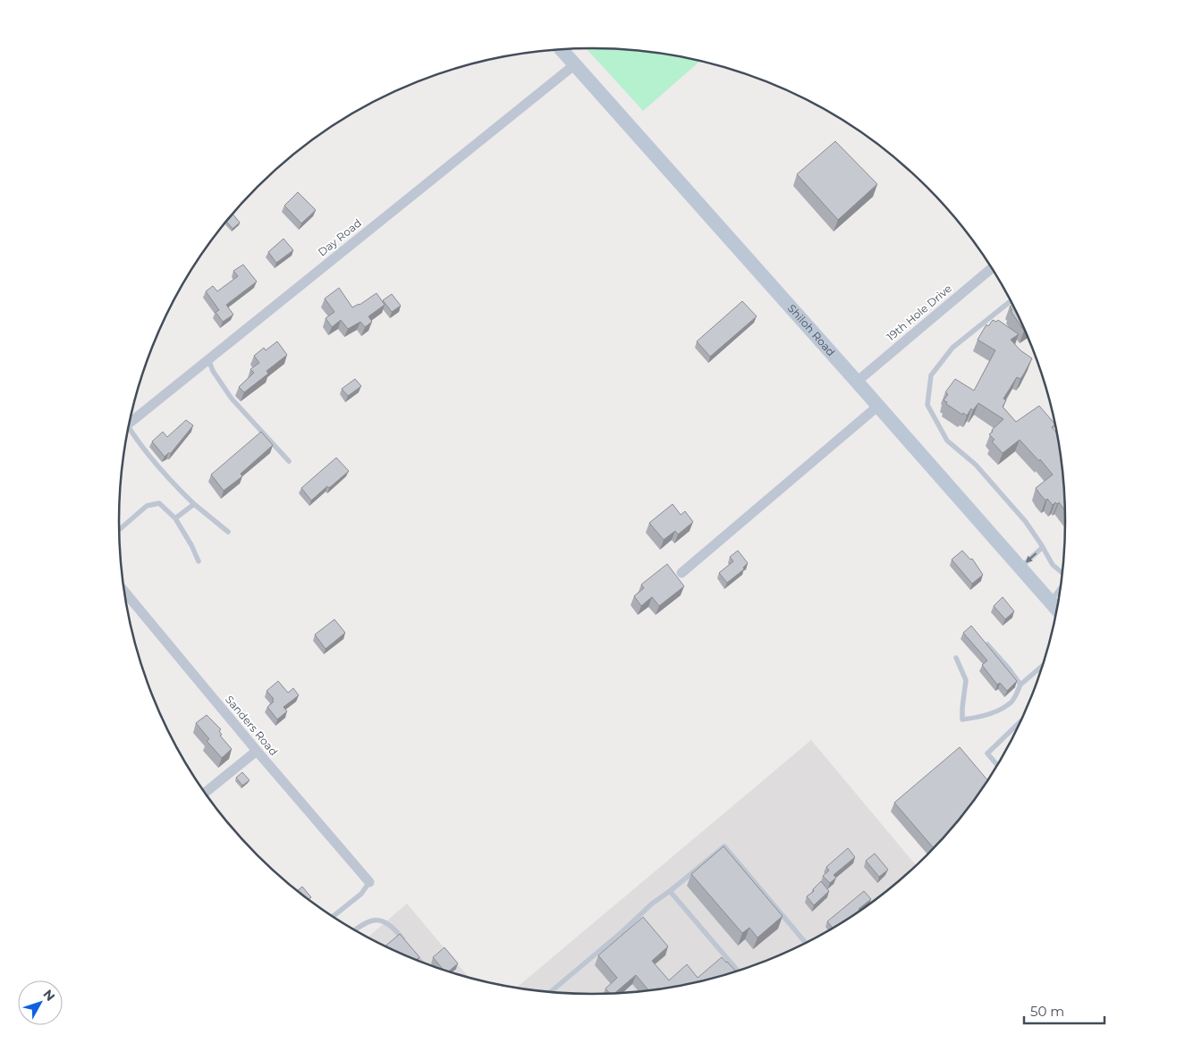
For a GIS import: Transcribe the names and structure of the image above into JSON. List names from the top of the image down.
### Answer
{
  "streets": {
    "main road": ["Shiloh Road"],
    "street": ["Day Road", "19th Hole Drive", "Sanders Road"]
  },
  "crossings": [
    ["Day Road", "Shiloh Road"],
    ["19th Hole Drive", "Shiloh Road"]
  ],
  "scale_bar": "50 m",
  "north": "top right"
}
